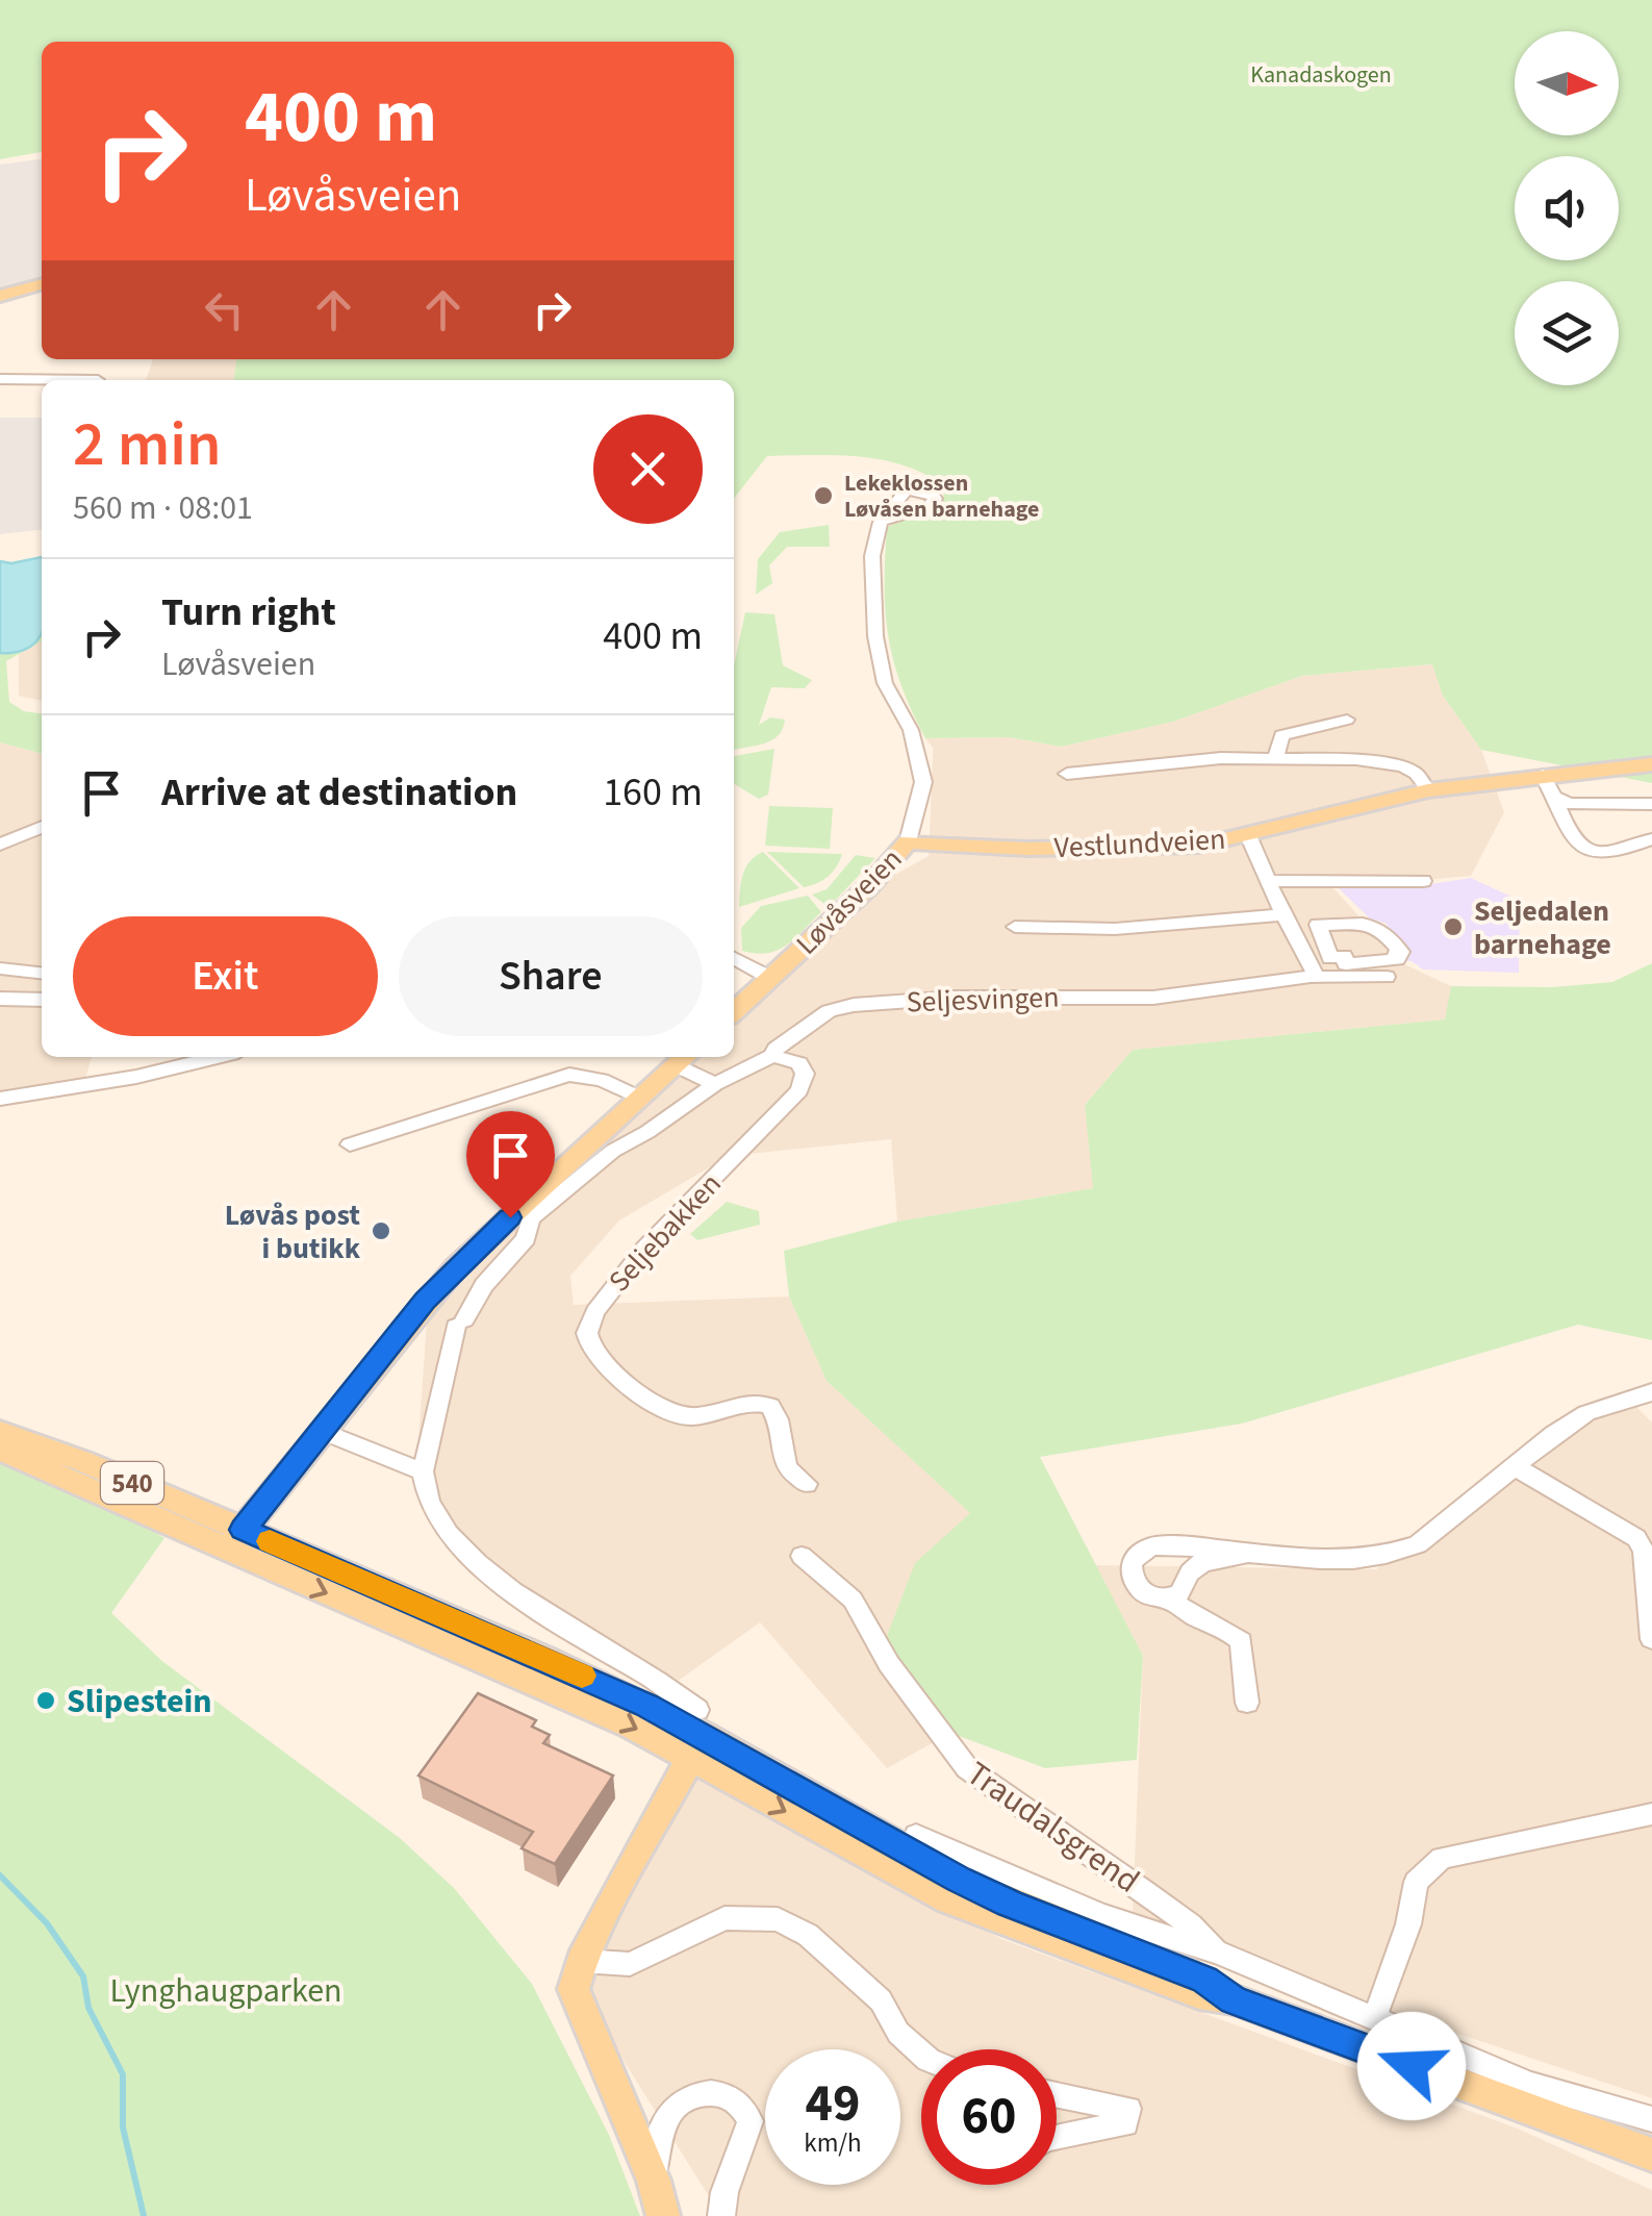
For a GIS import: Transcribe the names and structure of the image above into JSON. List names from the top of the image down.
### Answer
{
  "streets": {
    "main road": ["Vestlundveien", "Løvåsveien", "540"],
    "street": ["Seljesvingen", "Seljebakken", "Traudalsgrend"]
  },
  "crossings": [
    ["Vestlundveien", "Løvåsveien"],
    ["Seljesvingen", "Seljebakken"]
  ],
  "parks": ["Kanadaskogen", "Lynghaugparken"],
  "places": [
    "Lekeklossen Løvåsen barnehage",
    "Seljedalen barnehage",
    "Løvås post i butikk",
    "Slipestein"
  ],
  "north": "right",
  "page": {
    "turn": ["400 m", "Løvåsveien"],
    "heading": ["2 min", "560 m · 08:01"],
    "list": [
      {
        "name": "Turn right",
        "note": "Løvåsveien",
        "value": "400 m"
      },
      {
        "name": "Arrive at destination",
        "value": "160 m"
      }
    ],
    "buttons": ["Exit", "Share"],
    "speed": "49 km/h",
    "limit": "60"
  }
}
